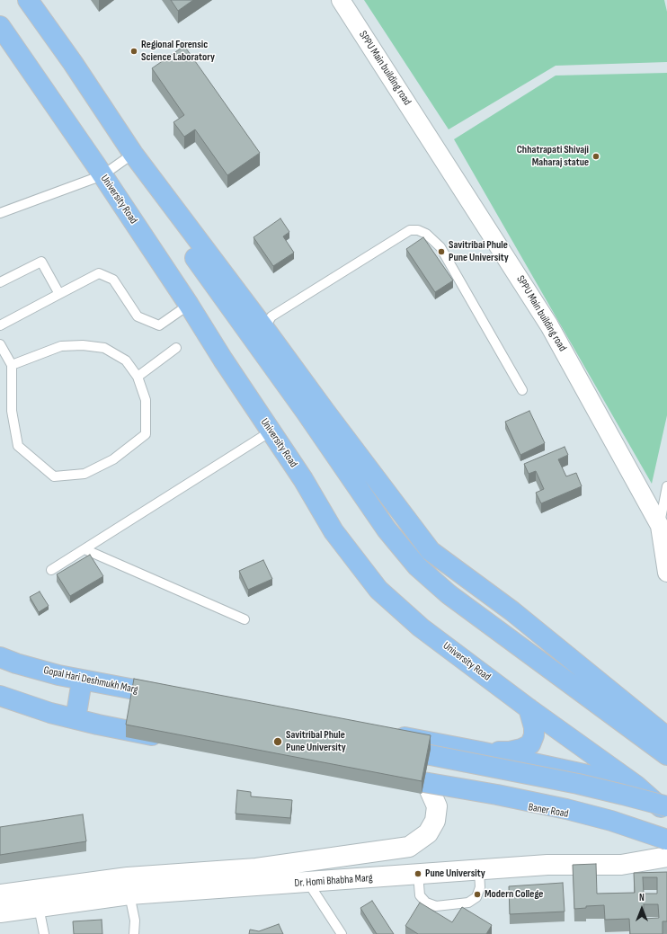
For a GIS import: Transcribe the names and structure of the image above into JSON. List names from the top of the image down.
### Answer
{
  "streets": {
    "main road": [
      "University Road",
      "Gopal Hari Deshmukh Marg",
      "Baner Road",
      "Dr. Homi Bhabha Marg"
    ],
    "street": ["SPPU Main building road"]
  },
  "crossings": [
    ["Baner Road", "Dr. Homi Bhabha Marg"]
  ],
  "places": [
    "Regional Forensic Science Laboratory",
    "Chhatrapati Shivaji Maharaj statue",
    "Savitribai Phule Pune University",
    "Savitribal Phule Pune University",
    "Pune University",
    "Modern College"
  ],
  "north": "top"
}
